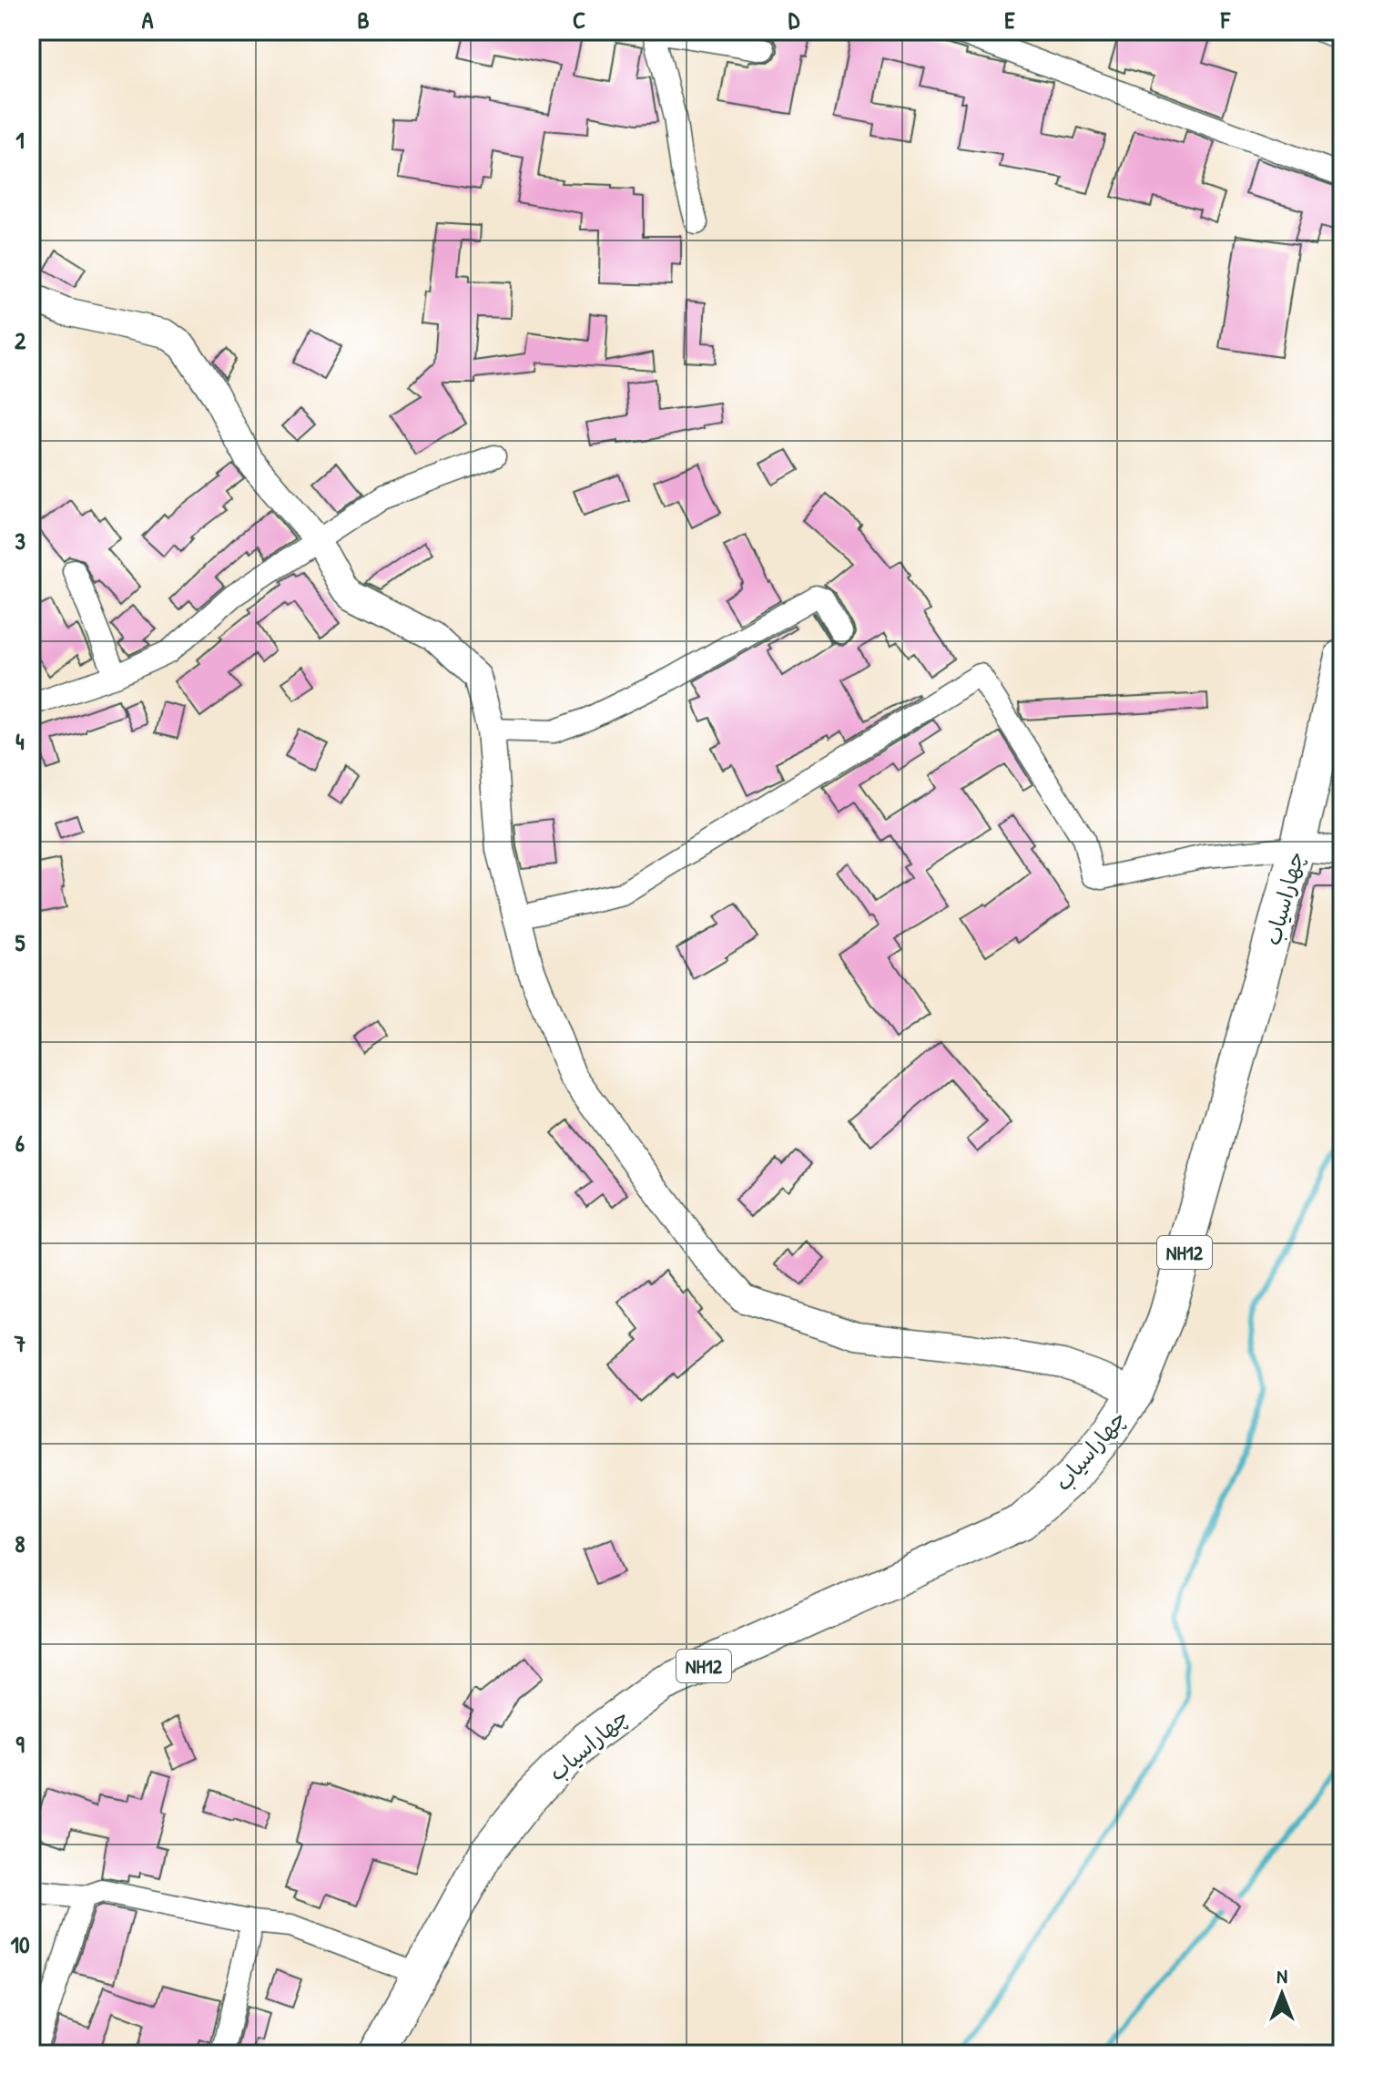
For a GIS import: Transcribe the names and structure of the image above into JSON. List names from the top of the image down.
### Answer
{
  "streets": {
    "highway": ["چهاراسیاب", "NH12"]
  },
  "north": "top",
  "grid": {
    "columns": [
      "A",
      "B",
      "C",
      "D",
      "E",
      "F"
    ],
    "rows": [
      "1",
      "2",
      "3",
      "4",
      "5",
      "6",
      "7",
      "8",
      "9",
      "10"
    ]
  }
}
